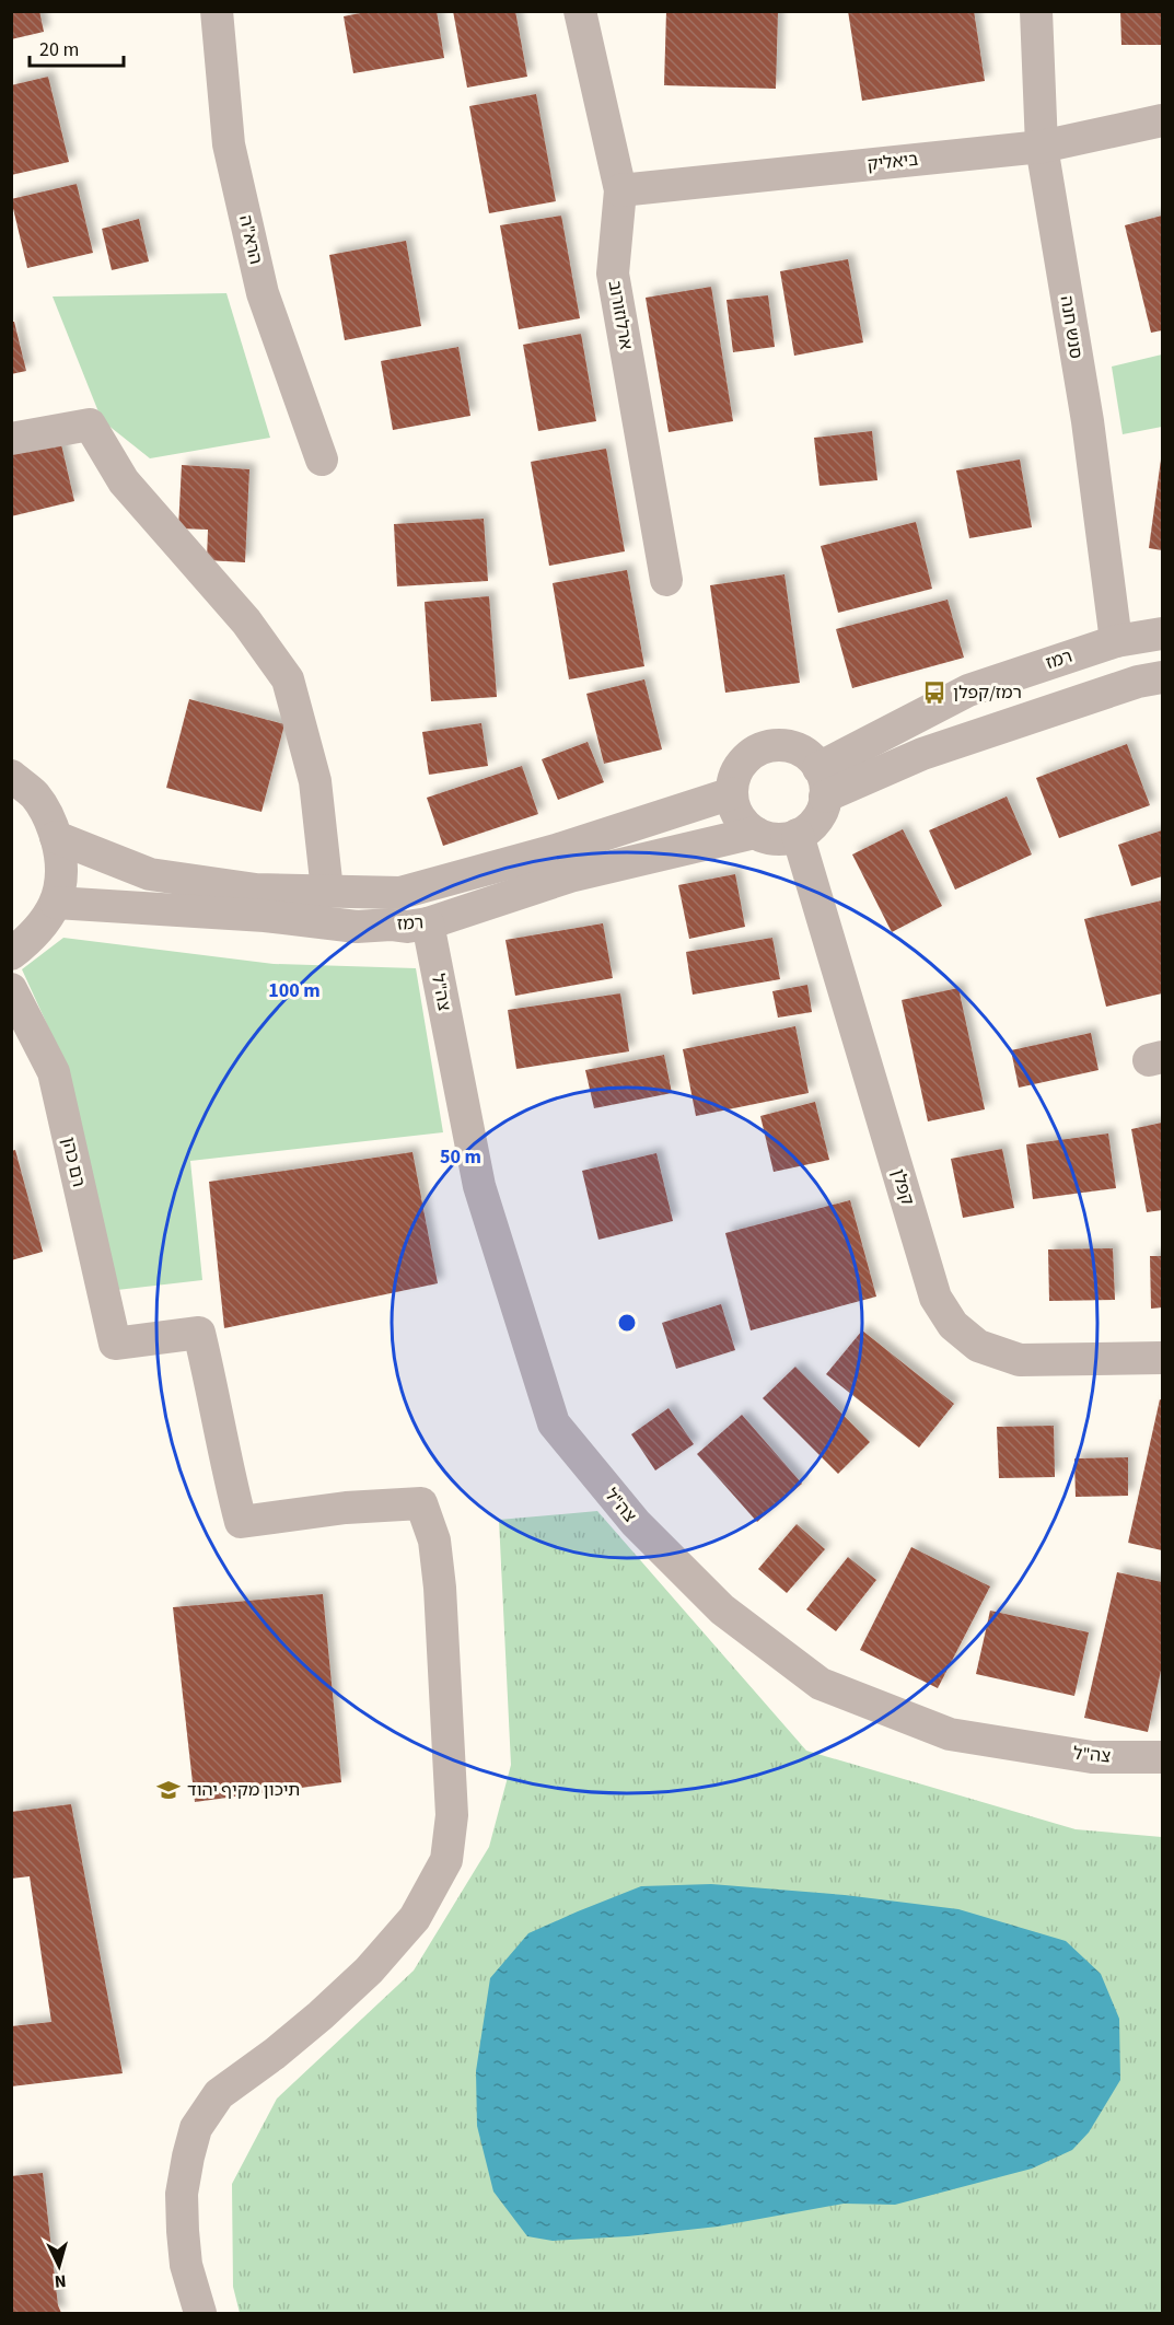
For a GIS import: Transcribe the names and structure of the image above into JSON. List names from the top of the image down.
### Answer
{
  "streets": {
    "street": [
      "ביאליק",
      "הרא\"ה",
      "ארלוזורוב",
      "סנש חנה",
      "רמז",
      "צה\"ל",
      "רם כהן",
      "קפלן"
    ]
  },
  "crossings": [
    ["ביאליק", "ארלוזורוב"],
    ["ביאליק", "סנש חנה"],
    ["סנש חנה", "רמז"],
    ["רמז", "צה\"ל"],
    ["רמז", "קפלן"]
  ],
  "places": {
    "bus stop": ["רמז/קפלן"],
    "school or university": ["תיכון מקיף יהוד"]
  },
  "scale_bar": "20 m",
  "north": "bottom",
  "rings": ["100 m", "50 m"]
}
